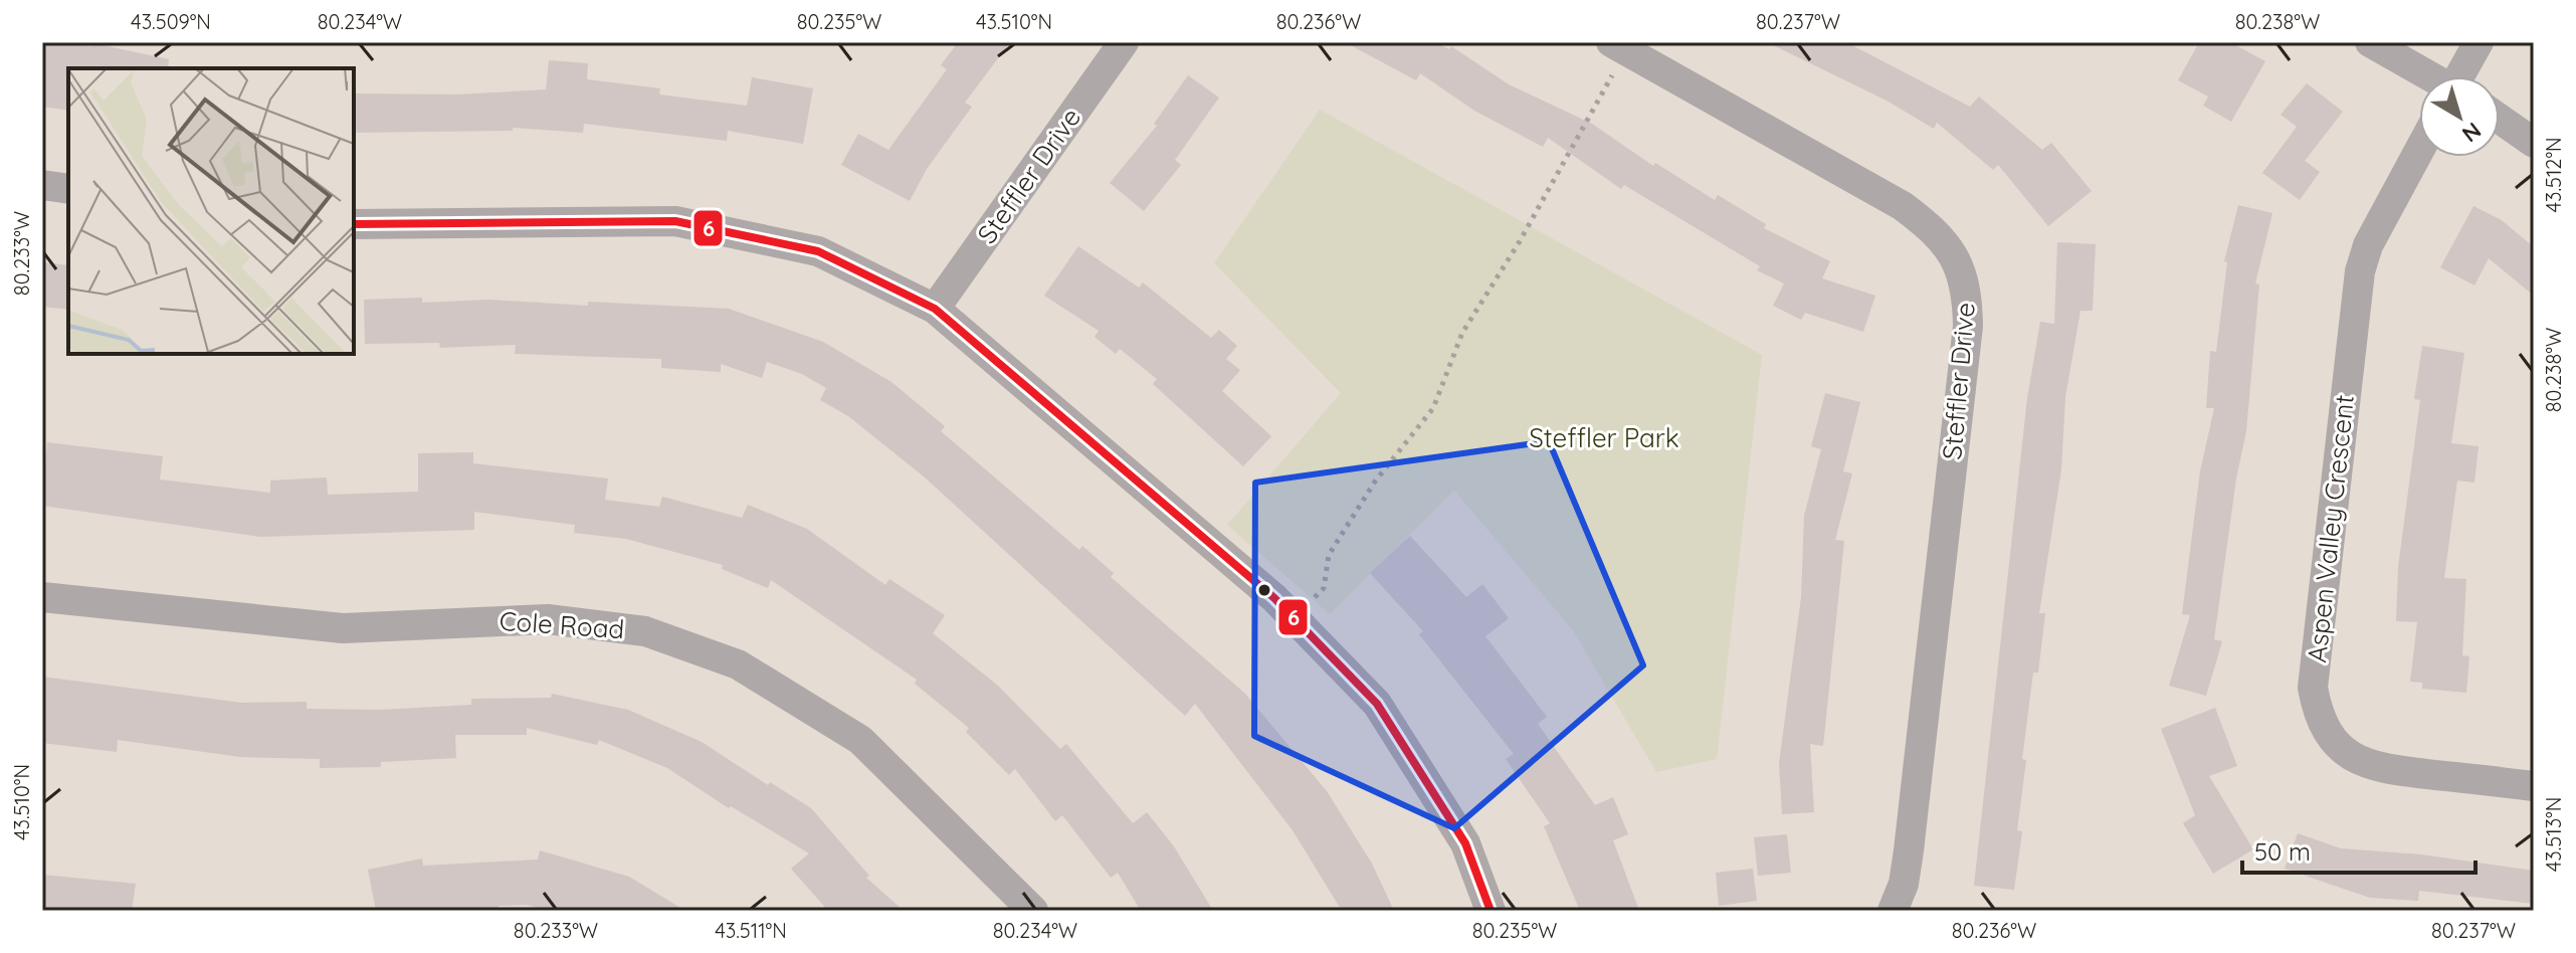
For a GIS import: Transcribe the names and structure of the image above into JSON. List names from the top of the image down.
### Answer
{
  "streets": {
    "street": ["Steffler Drive", "Aspen Valley Crescent", "Cole Road"]
  },
  "parks": ["Steffler Park"],
  "lines": ["transit line 6"],
  "scale_bar": "50 m",
  "north": "bottom right",
  "coordinates": [
    "43.509°N",
    "80.234°W",
    "80.235°W",
    "43.510°N",
    "80.236°W",
    "80.237°W",
    "80.238°W",
    "43.512°N",
    "80.233°W",
    "43.513°N",
    "43.511°N"
  ]
}
